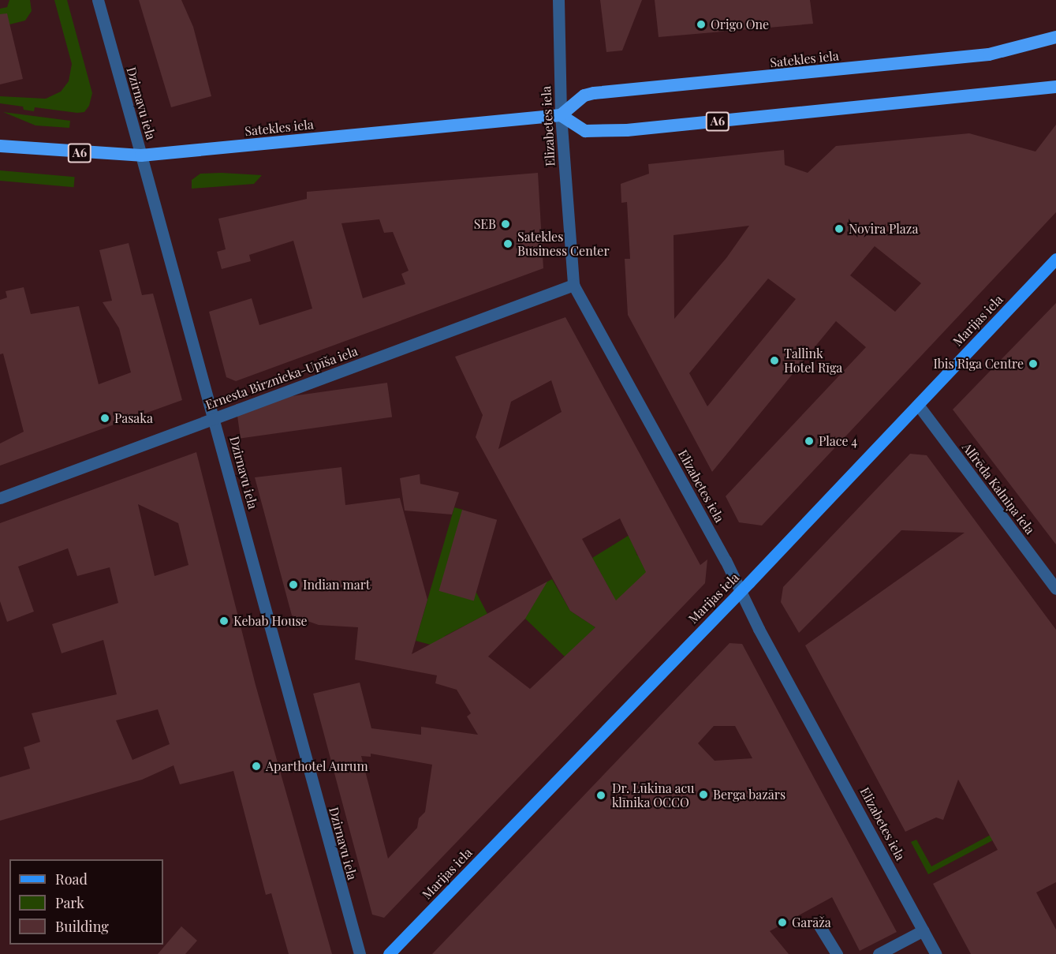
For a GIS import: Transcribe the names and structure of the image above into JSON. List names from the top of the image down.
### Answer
{
  "streets": {
    "highway": ["Satekles iela", "A6"],
    "main road": ["Marijas iela"],
    "street": [
      "Dzirnavu iela",
      "Elizabetes iela",
      "Ernesta Birznieka-Upīša iela",
      "Alfrēda Kalniņa iela"
    ]
  },
  "crossings": [
    ["Satekles iela", "Dzirnavu iela"],
    ["Satekles iela", "A6"],
    ["Satekles iela", "Elizabetes iela"],
    ["Dzirnavu iela", "Ernesta Birznieka-Upīša iela"],
    ["A6", "Elizabetes iela"],
    ["Elizabetes iela", "Marijas iela"],
    ["Elizabetes iela", "Ernesta Birznieka-Upīša iela"],
    ["Marijas iela", "Alfrēda Kalniņa iela"]
  ],
  "places": [
    "Origo One",
    "SEB",
    "Novira Plaza",
    "Satekles Business Center",
    "Tallink Hotel Rīga",
    "Ibis Riga Centre",
    "Pasaka",
    "Place 4",
    "Indian mart",
    "Kebab House",
    "Aparthotel Aurum",
    "Berga bazārs",
    "Dr. Lūkina acu klīnika OCCO",
    "Garāža"
  ],
  "legend": ["Road", "Park", "Building"]
}
